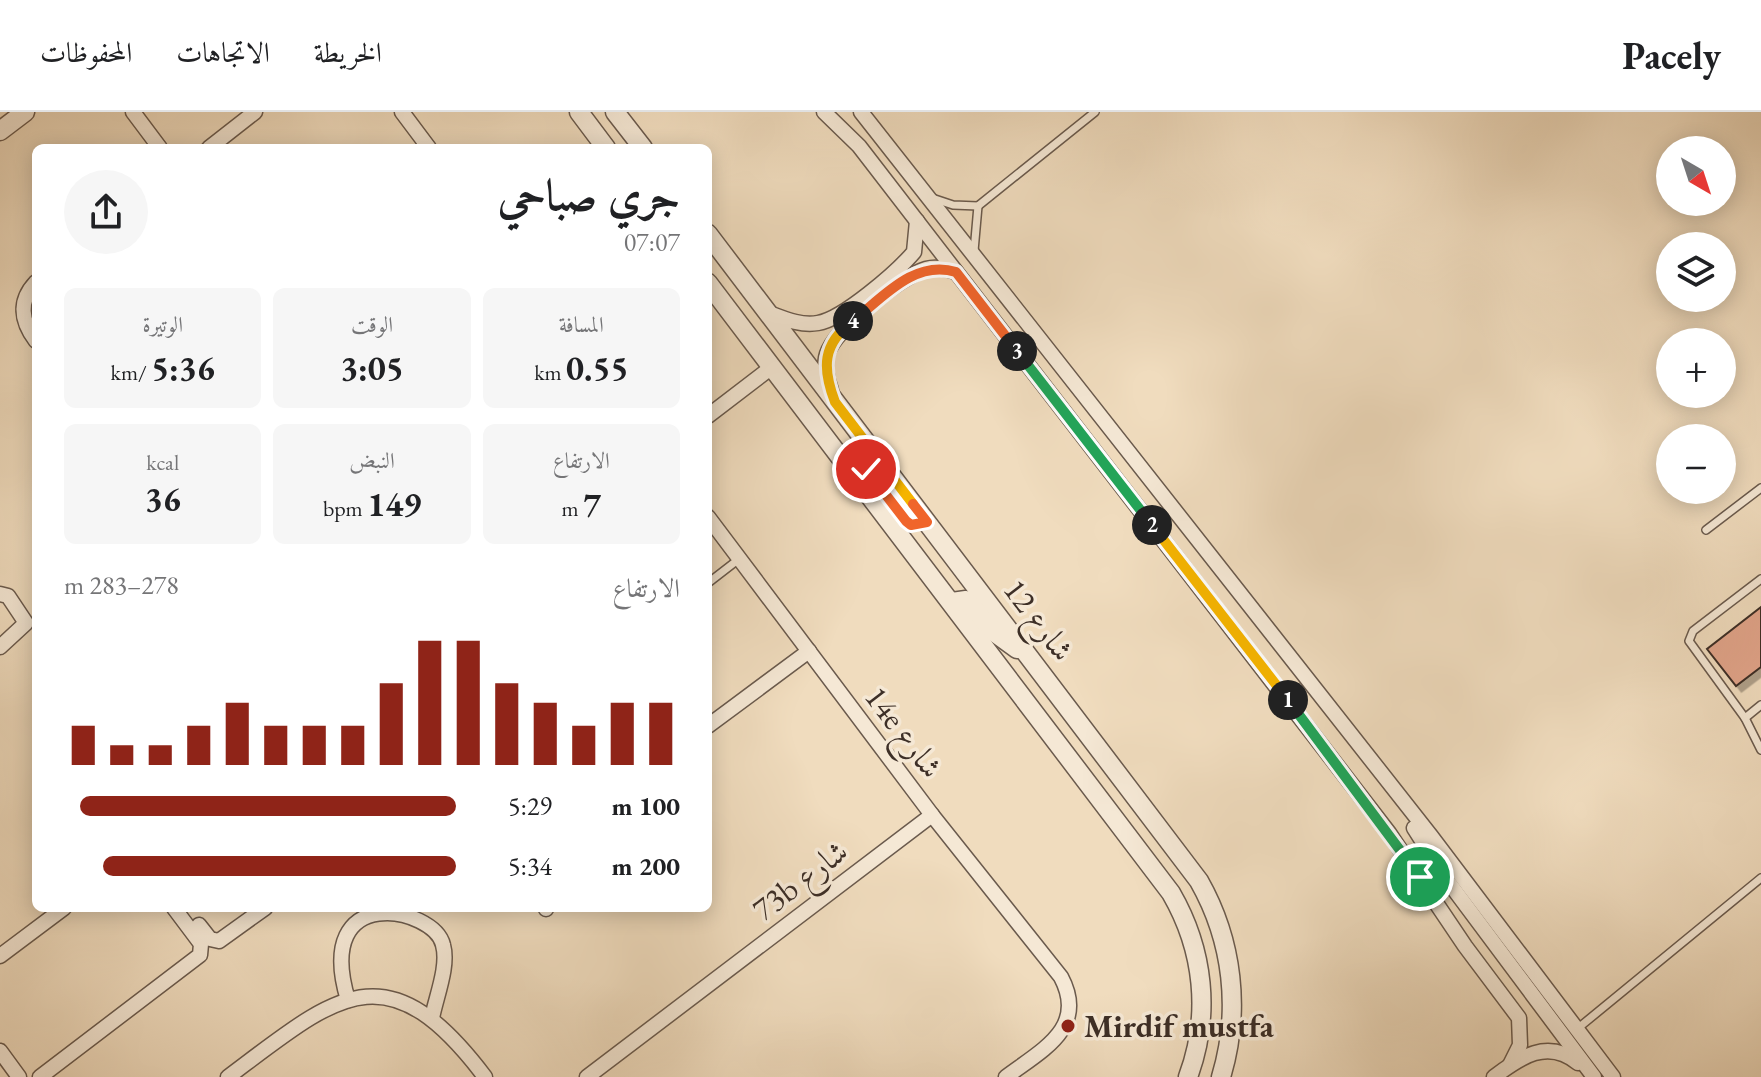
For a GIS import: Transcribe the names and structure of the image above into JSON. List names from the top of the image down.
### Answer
{
  "streets": {
    "street": ["شارع 12", "14e شارع", "73b شارع"]
  },
  "crossings": [
    ["14e شارع", "73b شارع"]
  ],
  "places": ["Mirdif mustfa"],
  "north": "bottom right",
  "page": {
    "header": "Pacely",
    "nav": ["الخريطة", "الاتجاهات", "المحفوظات"],
    "map_buttons": ["+", "−"],
    "heading": ["جري صباحي", "07:07"],
    "stats": [
      ["المسافة", "0.55 km"],
      ["الوقت", "3:05"],
      ["الوتيرة", "5:36 /km"],
      ["الارتفاع", "7 m"],
      ["النبض", "149 bpm"],
      ["kcal", "36"]
    ],
    "pins": [
      "4",
      "3",
      "2",
      "1"
    ],
    "chart": ["الارتفاع", "278–283 m"],
    "list": [
      {
        "name": "100 m",
        "note": "5:29"
      },
      {
        "name": "200 m",
        "note": "5:34"
      }
    ]
  }
}
